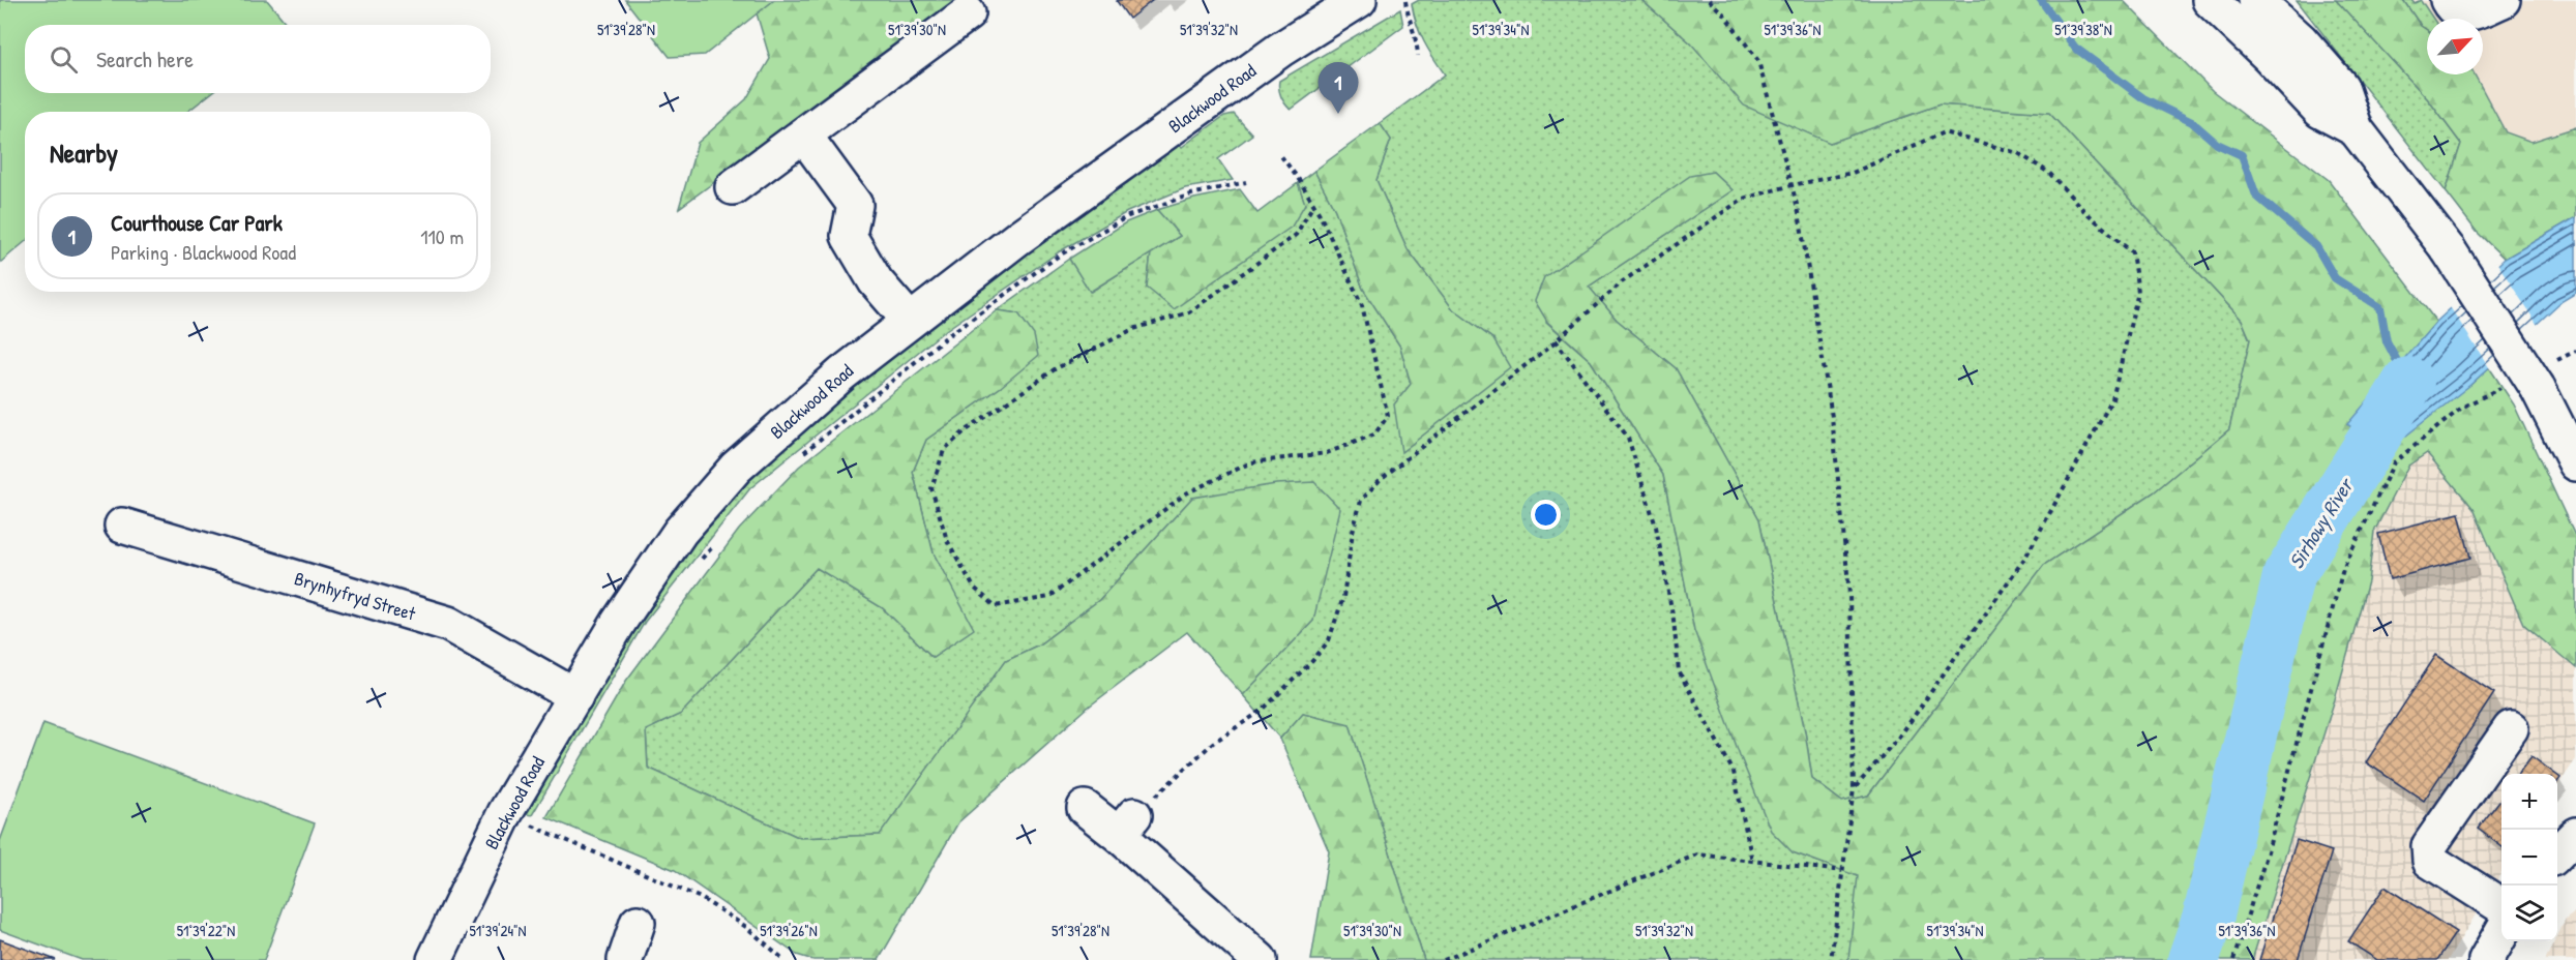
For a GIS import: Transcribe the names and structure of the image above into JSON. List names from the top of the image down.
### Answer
{
  "streets": {
    "main road": ["Blackwood Road", "Brynhyfryd Street"]
  },
  "crossings": [
    ["Blackwood Road", "Brynhyfryd Street"]
  ],
  "water": ["Sirhowy River"],
  "north": "top right",
  "page": {
    "search": "Search here",
    "pins": "1",
    "heading": "Nearby",
    "list": [
      {
        "mark": "1",
        "name": "Courthouse Car Park",
        "note": "Parking · Blackwood Road",
        "value": "110 m"
      }
    ],
    "map_buttons": ["+", "−"]
  },
  "coordinates": [
    "51°39'38\"N",
    "51°39'28\"N",
    "51°39'30\"N",
    "51°39'32\"N",
    "51°39'34\"N",
    "51°39'36\"N",
    "51°39'22\"N",
    "51°39'24\"N",
    "51°39'26\"N"
  ]
}
